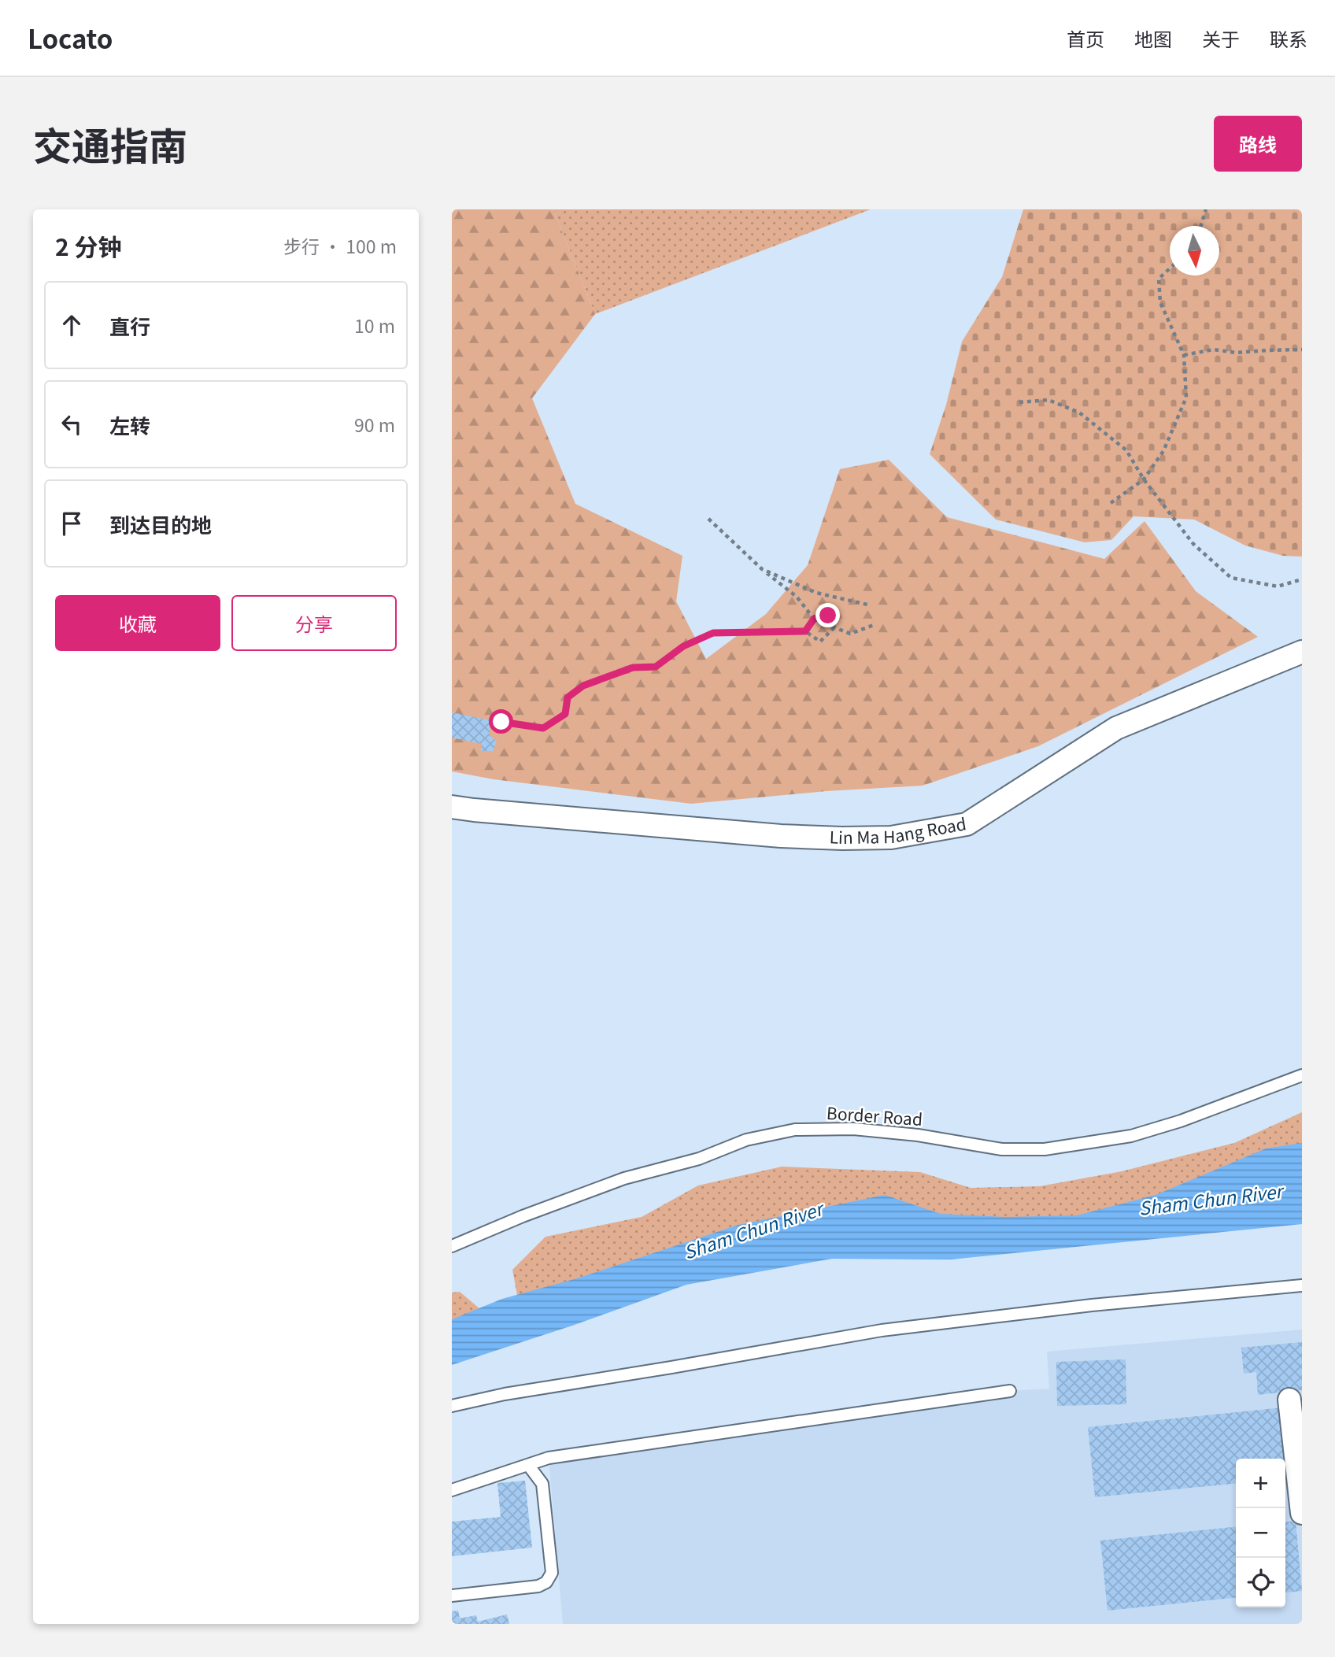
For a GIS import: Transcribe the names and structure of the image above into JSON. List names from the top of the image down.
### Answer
{
  "streets": {
    "street": ["Lin Ma Hang Road"],
    "lane": ["Border Road"]
  },
  "water": ["Sham Chun River"],
  "north": "bottom",
  "page": {
    "header": "Locato",
    "nav": [
      "首页",
      "地图",
      "关于",
      "联系"
    ],
    "title": "交通指南",
    "buttons": [
      "路线",
      ["收藏", "分享"]
    ],
    "heading": ["2 分钟", "步行 · 100 m"],
    "list": [
      ["直行", "10 m"],
      ["左转", "90 m"],
      "到达目的地"
    ],
    "map_buttons": ["+", "−"]
  }
}
